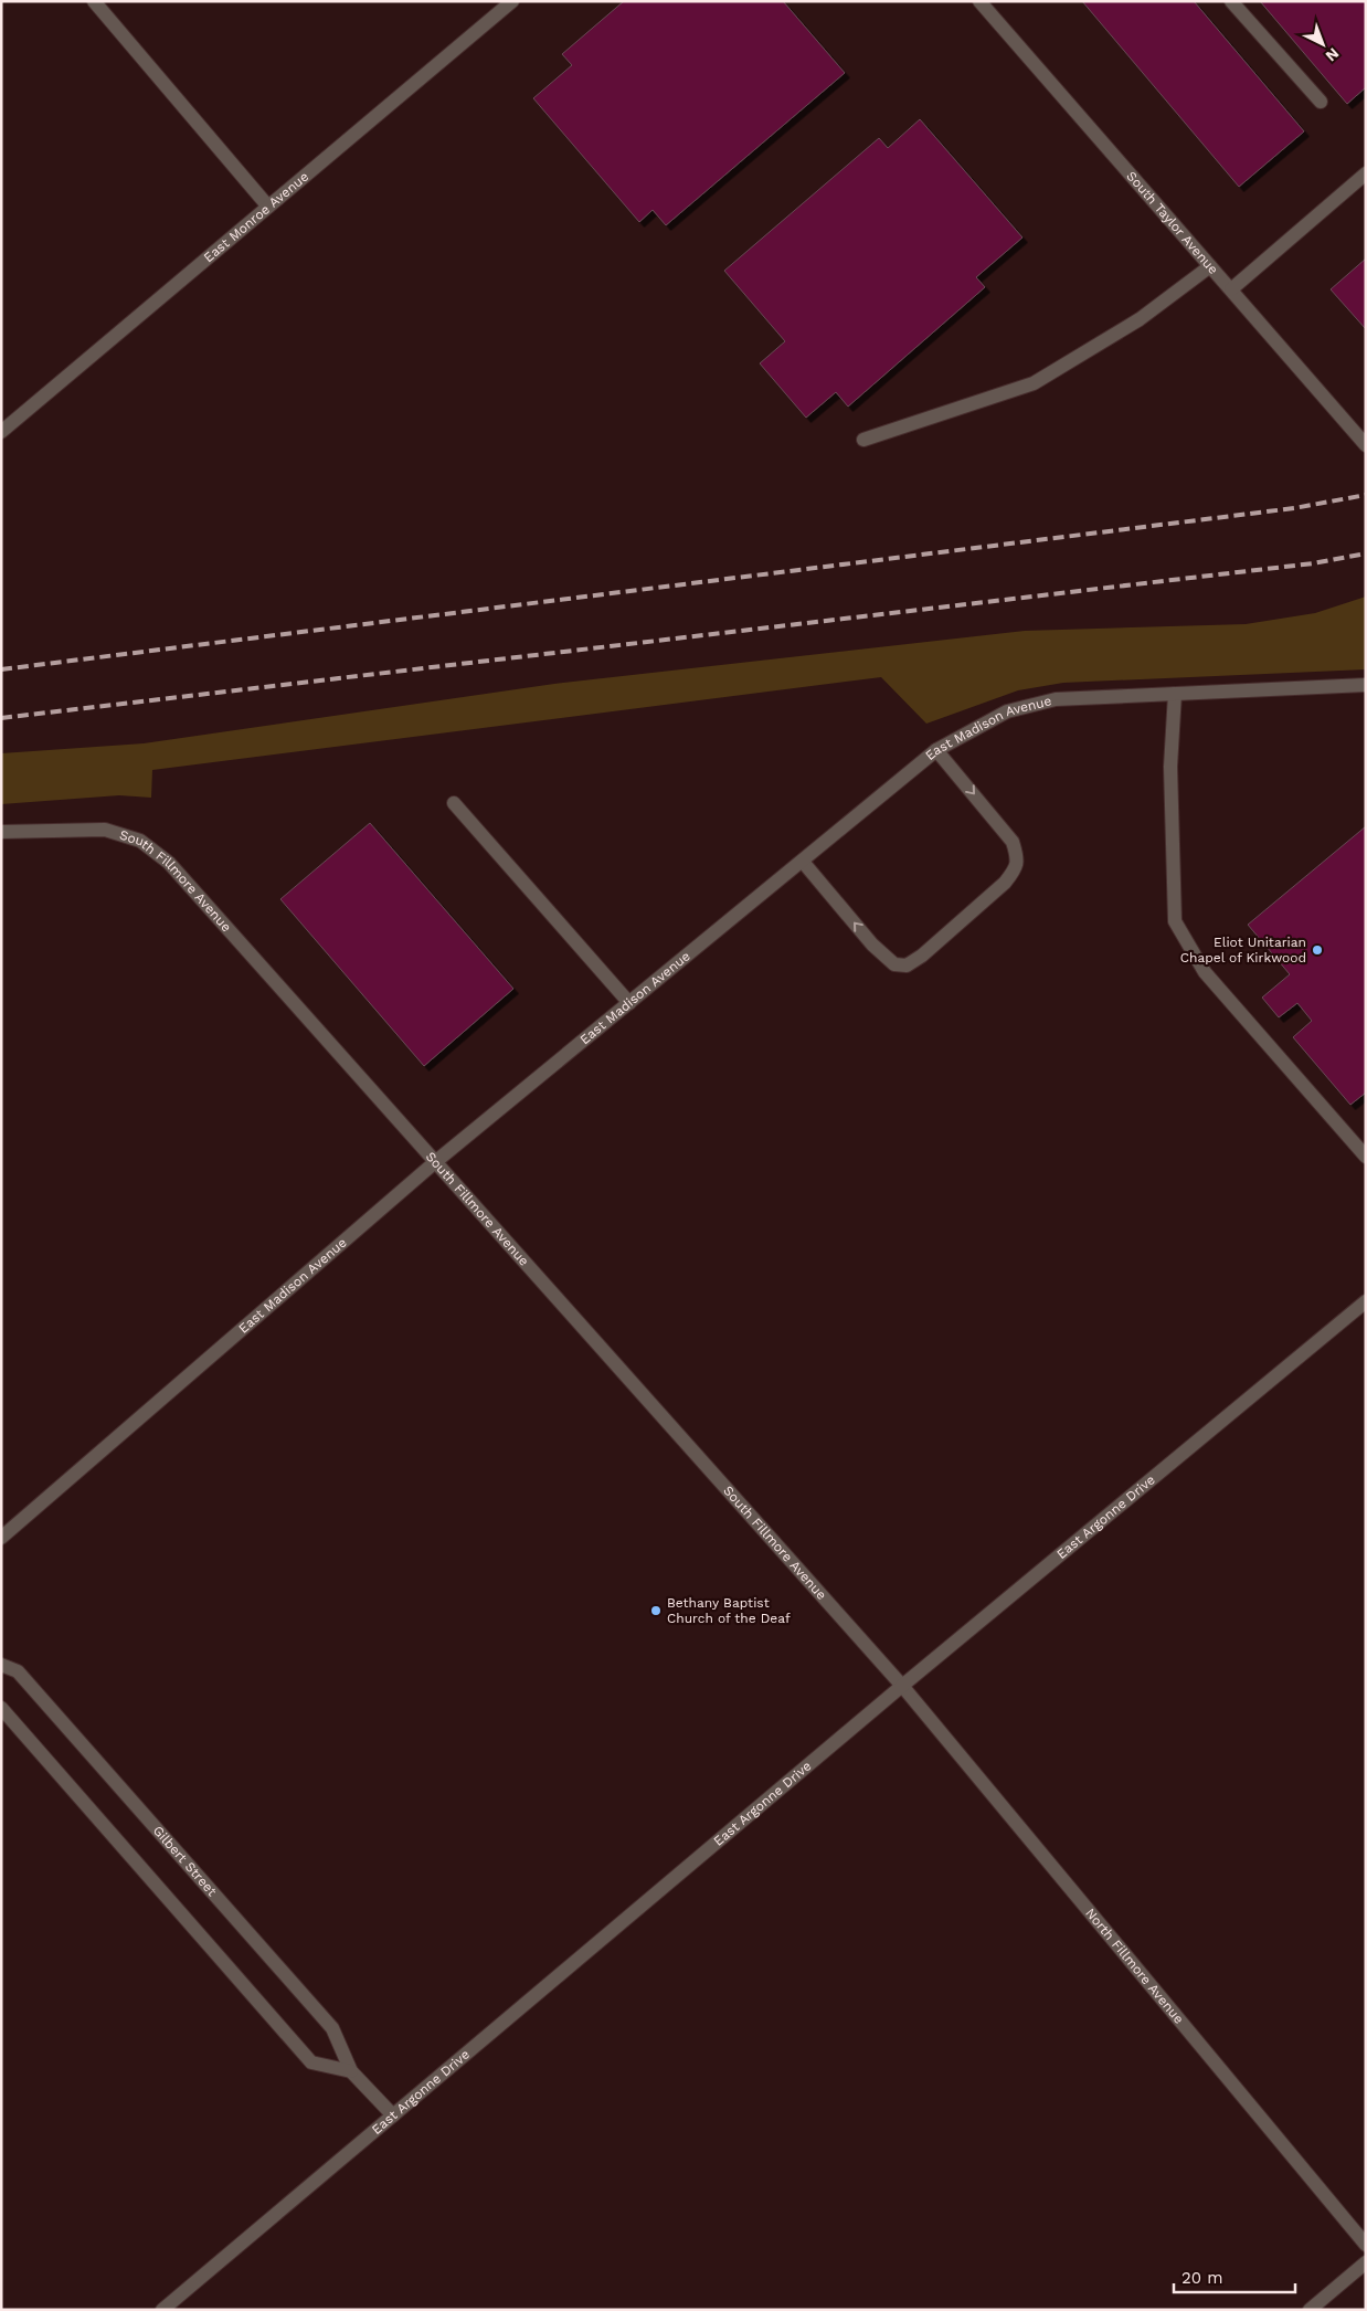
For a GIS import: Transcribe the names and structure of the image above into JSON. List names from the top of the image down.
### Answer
{
  "streets": {
    "street": [
      "East Monroe Avenue",
      "South Taylor Avenue",
      "East Madison Avenue",
      "South Fillmore Avenue",
      "East Argonne Drive",
      "Gilbert Street",
      "North Fillmore Avenue"
    ]
  },
  "crossings": [
    ["East Madison Avenue", "South Fillmore Avenue"],
    ["South Fillmore Avenue", "East Argonne Drive"],
    ["South Fillmore Avenue", "North Fillmore Avenue"],
    ["East Argonne Drive", "Gilbert Street"],
    ["East Argonne Drive", "North Fillmore Avenue"]
  ],
  "places": ["Eliot Unitarian Chapel of Kirkwood", "Bethany Baptist Church of the Deaf"],
  "scale_bar": "20 m",
  "north": "bottom right"
}
